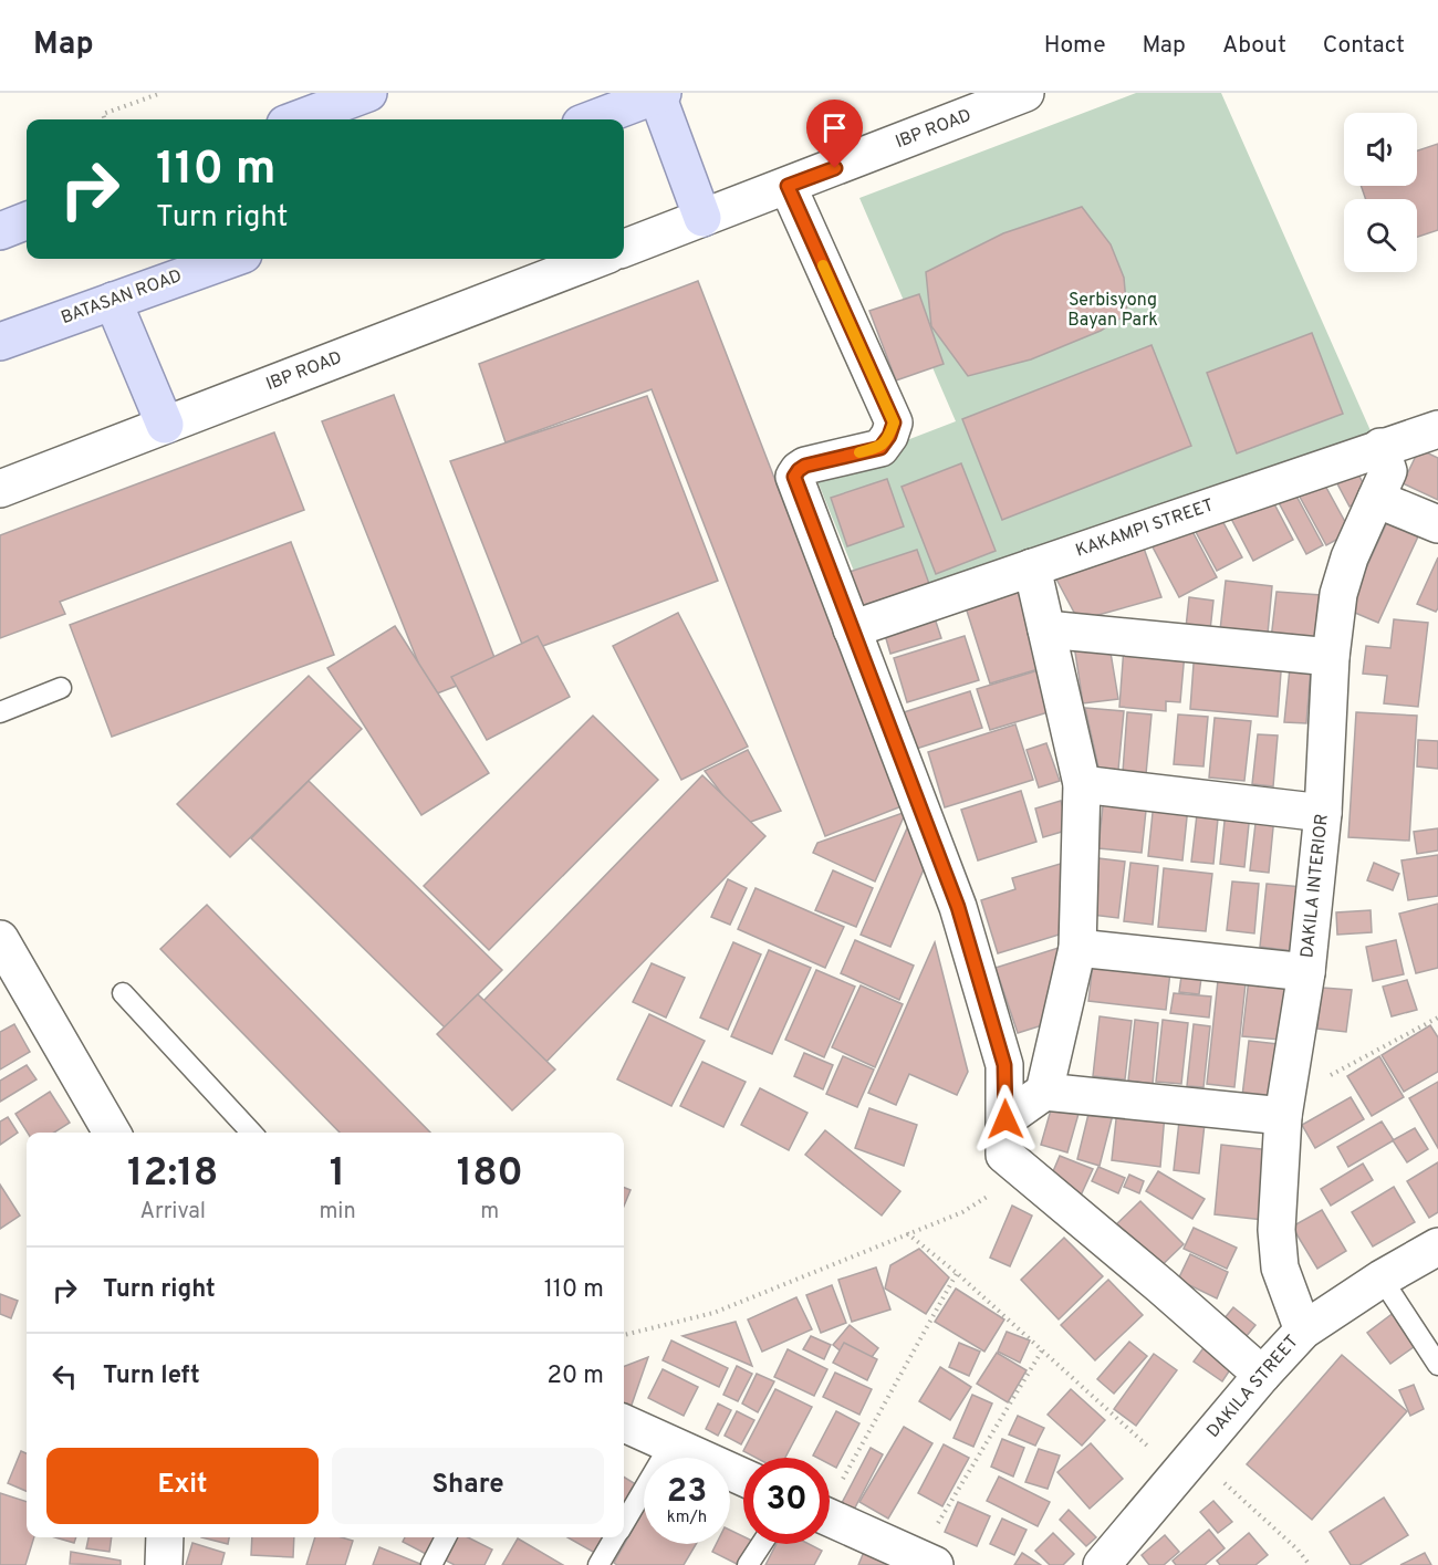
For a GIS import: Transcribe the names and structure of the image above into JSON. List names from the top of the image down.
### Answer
{
  "streets": {
    "main road": ["BATASAN ROAD"],
    "street": [
      "IBP ROAD",
      "KAKAMPI STREET",
      "DAKILA INTERIOR",
      "DAKILA STREET"
    ]
  },
  "crossings": [
    ["KAKAMPI STREET", "DAKILA INTERIOR"],
    ["DAKILA INTERIOR", "DAKILA STREET"]
  ],
  "parks": ["Serbisyong Bayan Park"],
  "page": {
    "header": "Map",
    "nav": [
      "Home",
      "Map",
      "About",
      "Contact"
    ],
    "turn": ["110 m", "Turn right"],
    "eta": [
      "12:18",
      "Arrival",
      "1",
      "min",
      "180",
      "m"
    ],
    "list": [
      {
        "name": "Turn right",
        "value": "110 m"
      },
      {
        "name": "Turn left",
        "value": "20 m"
      }
    ],
    "buttons": ["Exit", "Share"],
    "speed": "23 km/h",
    "limit": "30"
  }
}
